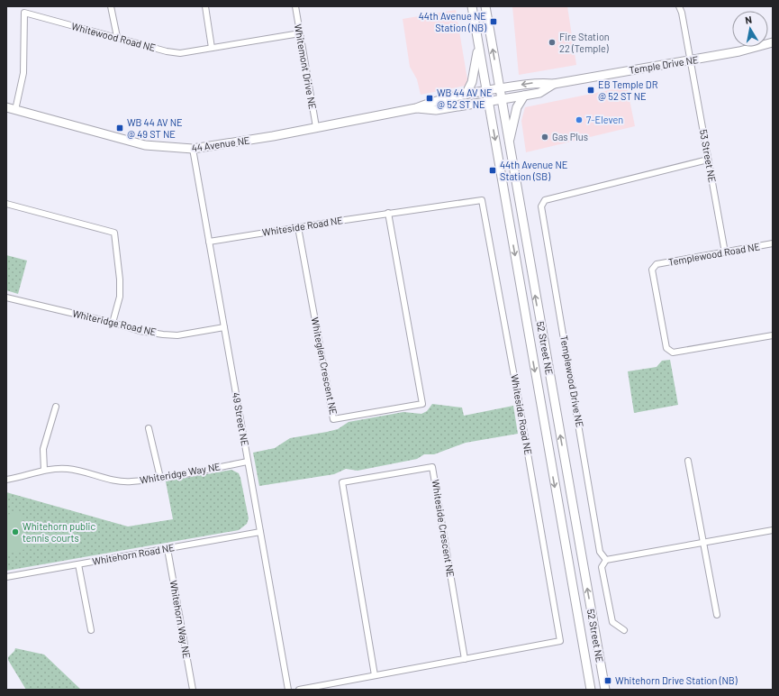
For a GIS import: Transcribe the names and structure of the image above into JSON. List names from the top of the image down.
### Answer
{
  "streets": {
    "main road": ["Temple Drive NE", "44 Avenue NE", "52 Street NE"],
    "street": [
      "Whitewood Road NE",
      "Whitemont Drive NE",
      "53 Street NE",
      "Whiteside Road NE",
      "Templewood Road NE",
      "Whiteridge Road NE",
      "Whiteglen Crescent NE",
      "Templewood Drive NE",
      "49 Street NE",
      "Whiteridge Way NE",
      "Whiteside Crescent NE",
      "Whitehorn Road NE",
      "Whitehorn Way NE"
    ]
  },
  "crossings": [
    ["Whitewood Road NE", "Whitemont Drive NE"],
    ["Temple Drive NE", "44 Avenue NE"],
    ["Temple Drive NE", "53 Street NE"],
    ["Temple Drive NE", "52 Street NE"],
    ["Whitemont Drive NE", "44 Avenue NE"],
    ["44 Avenue NE", "52 Street NE"],
    ["44 Avenue NE", "49 Street NE"],
    ["53 Street NE", "Templewood Road NE"],
    ["53 Street NE", "Templewood Drive NE"],
    ["Whiteside Road NE", "Whiteglen Crescent NE"],
    ["Whiteside Road NE", "49 Street NE"],
    ["Whiteside Road NE", "Whiteside Crescent NE"],
    ["Whiteridge Road NE", "49 Street NE"],
    ["49 Street NE", "Whiteridge Way NE"],
    ["49 Street NE", "Whitehorn Road NE"],
    ["Whitehorn Road NE", "Whitehorn Way NE"]
  ],
  "places": {
    "transit": [
      "44th Avenue NE Station (NB)",
      "EB Temple DR @ 52 ST NE",
      "WB 44 AV NE @ 52 ST NE",
      "WB 44 AV NE @ 49 ST NE",
      "44th Avenue NE Station (SB)",
      "Whitehorn Drive Station (NB)"
    ],
    "other": [
      "Fire Station 22 (Temple)",
      "7-Eleven",
      "Gas Plus",
      "Whitehorn public tennis courts"
    ]
  },
  "north": "top"
}
